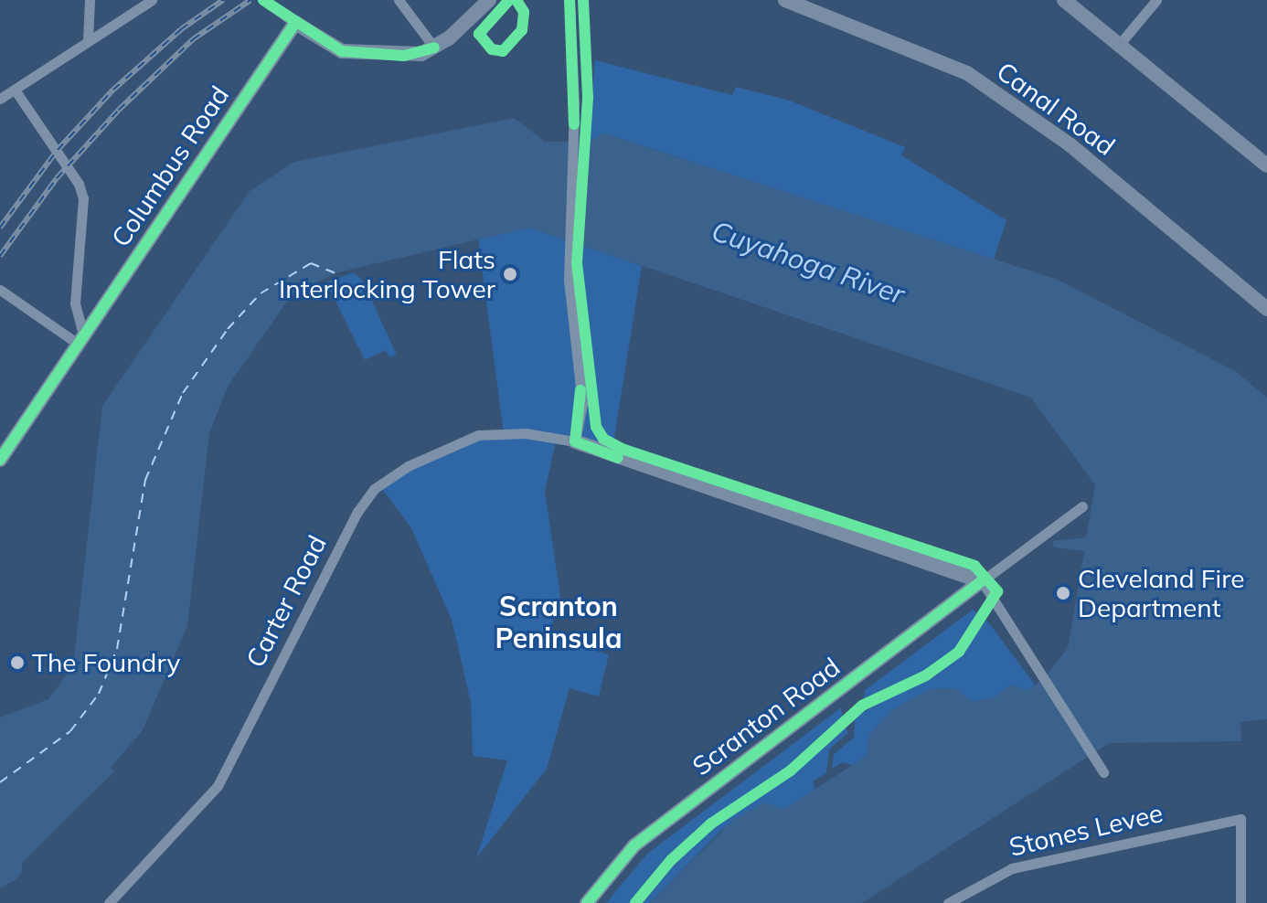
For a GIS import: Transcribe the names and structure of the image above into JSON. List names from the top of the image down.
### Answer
{
  "streets": {
    "street": [
      "Canal Road",
      "Columbus Road",
      "Carter Road",
      "Scranton Road",
      "Stones Levee"
    ]
  },
  "crossings": [
    ["Carter Road", "Scranton Road"]
  ],
  "districts": ["Scranton Peninsula"],
  "water": ["Cuyahoga River"],
  "places": ["Flats Interlocking Tower", "Cleveland Fire Department", "The Foundry"]
}
